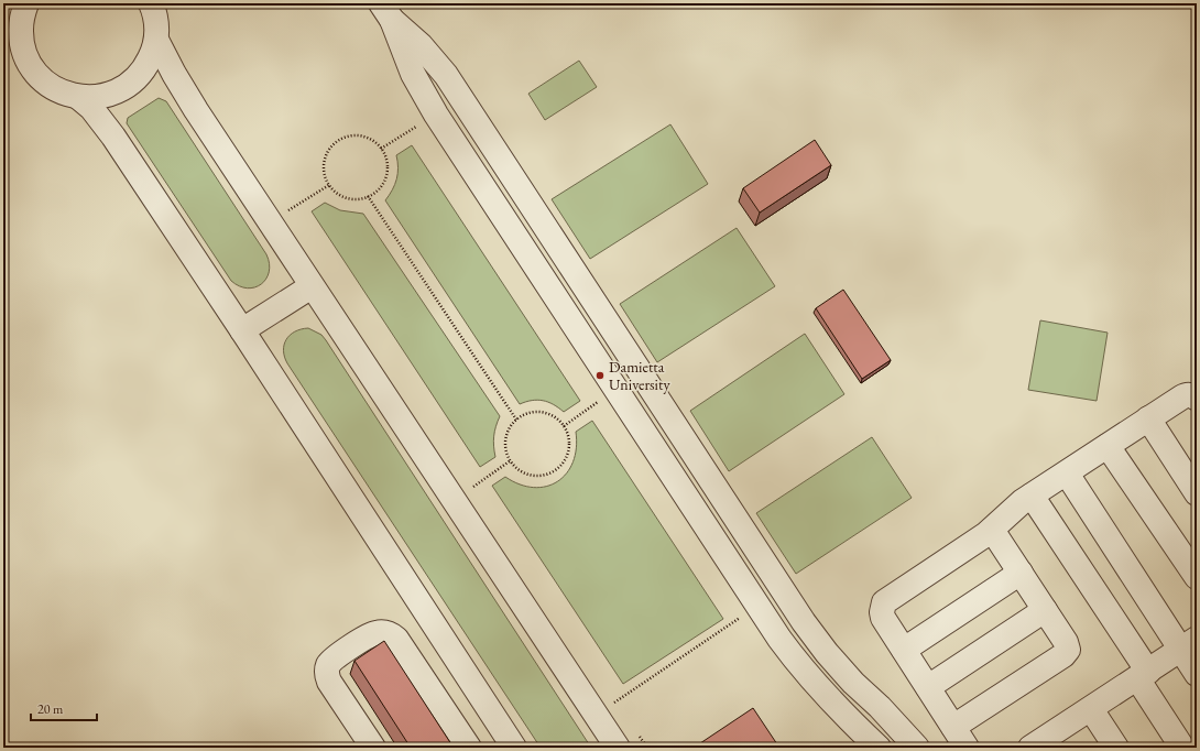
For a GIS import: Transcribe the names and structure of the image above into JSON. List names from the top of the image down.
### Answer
{
  "places": ["Damietta University"],
  "scale_bar": "20 m"
}
